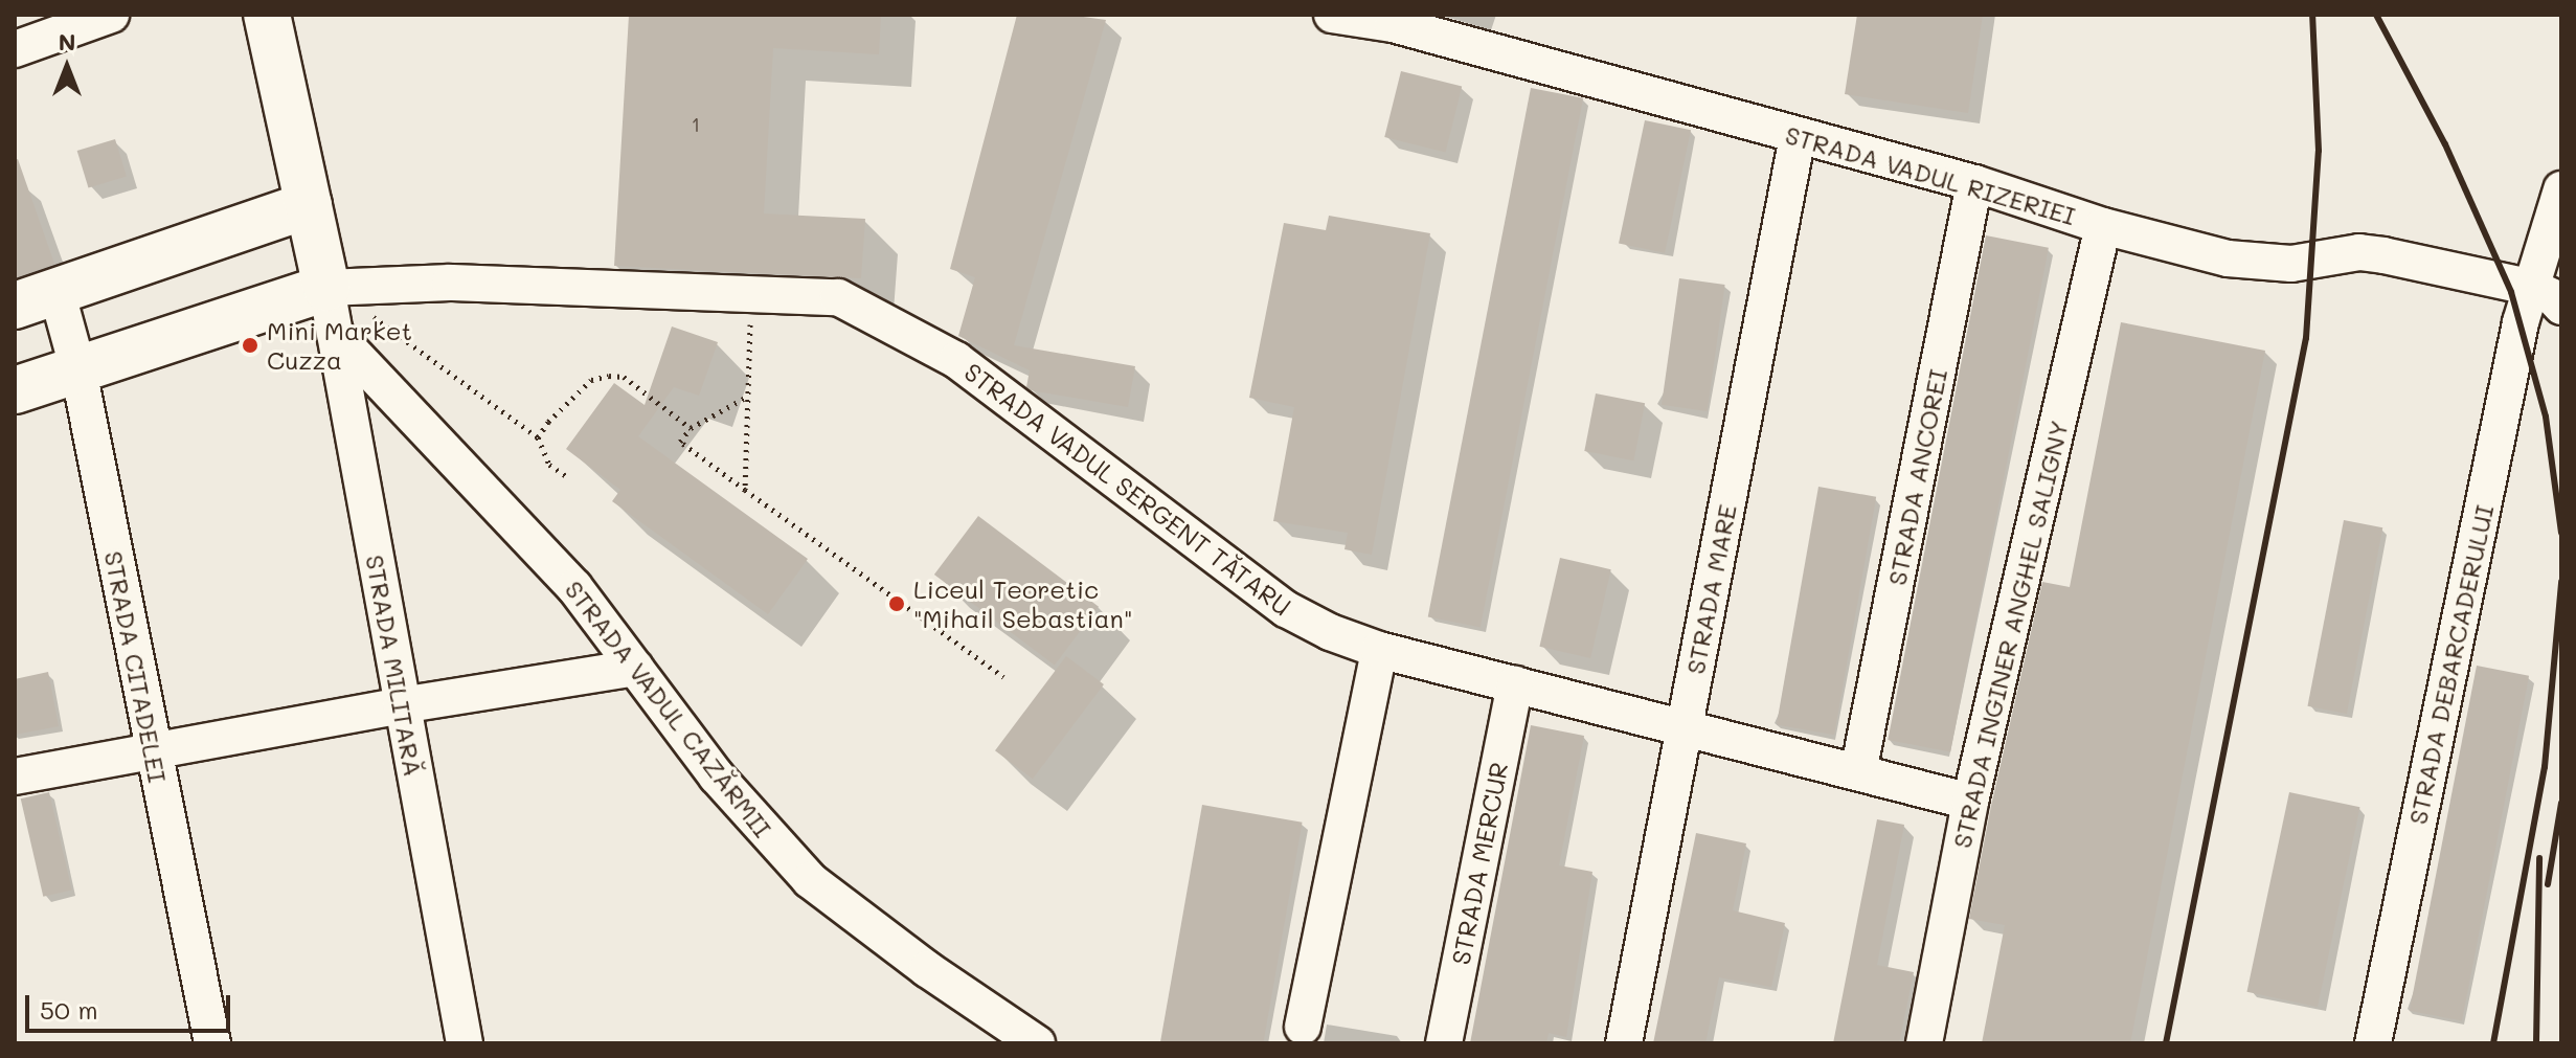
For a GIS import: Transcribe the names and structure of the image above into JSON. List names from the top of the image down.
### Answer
{
  "streets": {
    "street": [
      "STRADA VADUL RIZERIEI",
      "STRADA ANCOREI",
      "STRADA VADUL SERGENT TĂTARU",
      "STRADA MARE",
      "STRADA INGINER ANGHEL SALIGNY",
      "STRADA DEBARCADERULUI",
      "STRADA MILITARĂ",
      "STRADA CITADELEI",
      "STRADA VADUL CAZĂRMII",
      "STRADA MERCUR"
    ]
  },
  "crossings": [
    ["STRADA VADUL RIZERIEI", "STRADA ANCOREI"],
    ["STRADA VADUL RIZERIEI", "STRADA MARE"],
    ["STRADA VADUL RIZERIEI", "STRADA INGINER ANGHEL SALIGNY"],
    ["STRADA VADUL RIZERIEI", "STRADA DEBARCADERULUI"],
    ["STRADA ANCOREI", "STRADA VADUL SERGENT TĂTARU"],
    ["STRADA VADUL SERGENT TĂTARU", "STRADA MARE"],
    ["STRADA VADUL SERGENT TĂTARU", "STRADA INGINER ANGHEL SALIGNY"],
    ["STRADA VADUL SERGENT TĂTARU", "STRADA MILITARĂ"],
    ["STRADA VADUL SERGENT TĂTARU", "STRADA MERCUR"],
    ["STRADA MILITARĂ", "STRADA VADUL CAZĂRMII"]
  ],
  "places": ["Mini Market Cuzza", "Liceul Teoretic \"Mihail Sebastian\""],
  "house_numbers": ["1"],
  "scale_bar": "50 m",
  "north": "top"
}
